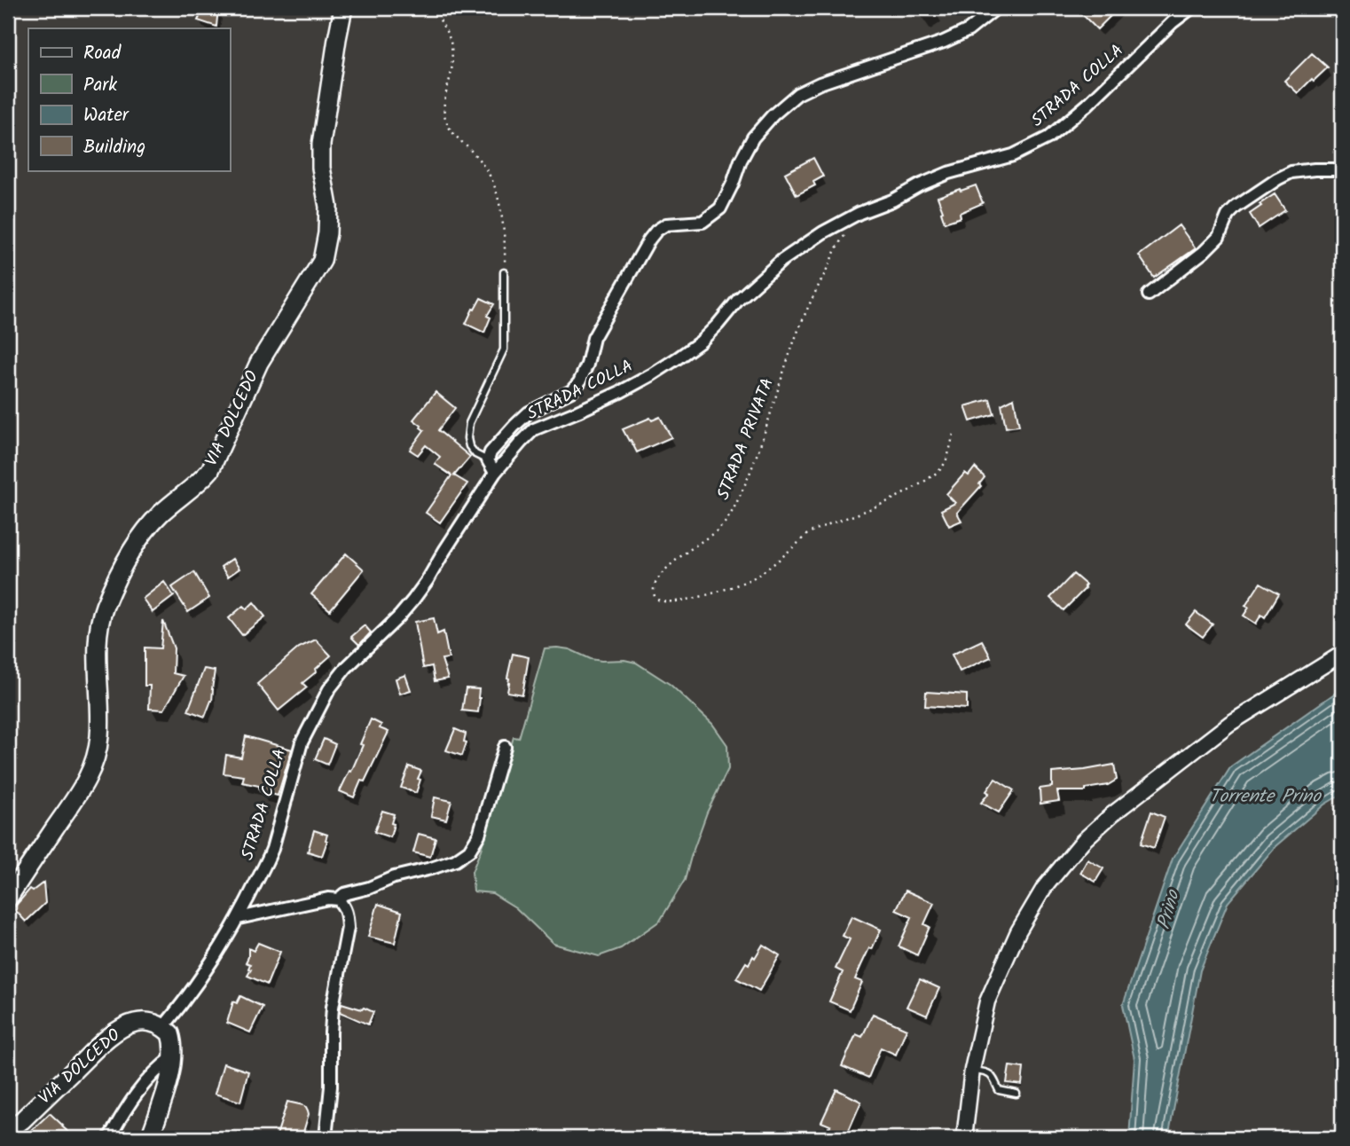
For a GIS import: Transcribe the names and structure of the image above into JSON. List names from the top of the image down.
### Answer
{
  "streets": {
    "main road": ["VIA DOLCEDO"],
    "street": ["STRADA COLLA"],
    "path": ["STRADA PRIVATA"]
  },
  "crossings": [
    ["STRADA COLLA", "VIA DOLCEDO"],
    ["STRADA COLLA", "STRADA PRIVATA"]
  ],
  "water": ["Torrente Prino", "Prino"],
  "legend": [
    "Road",
    "Park",
    "Water",
    "Building"
  ]
}
